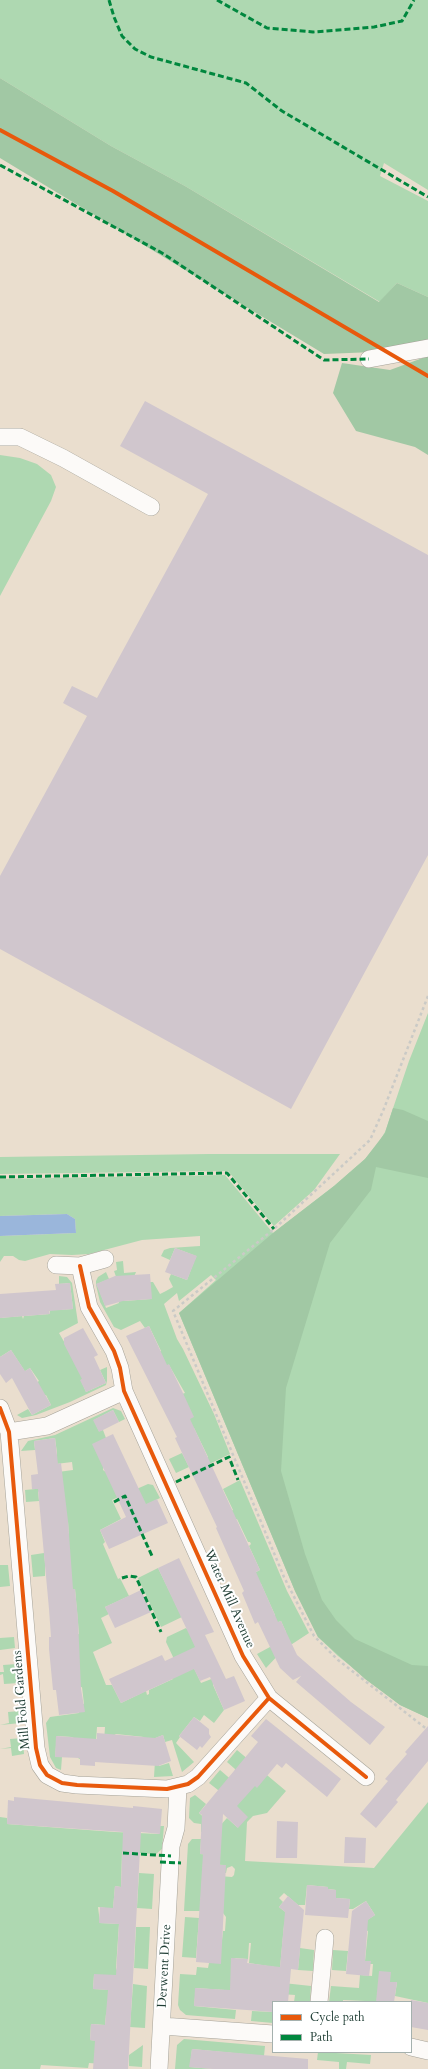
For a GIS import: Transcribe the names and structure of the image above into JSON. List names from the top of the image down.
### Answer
{
  "streets": {
    "street": ["Water Mill Avenue", "Mill Fold Gardens", "Derwent Drive"]
  },
  "crossings": [
    ["Water Mill Avenue", "Mill Fold Gardens"],
    ["Mill Fold Gardens", "Derwent Drive"]
  ],
  "legend": ["Cycle path", "Path"]
}
